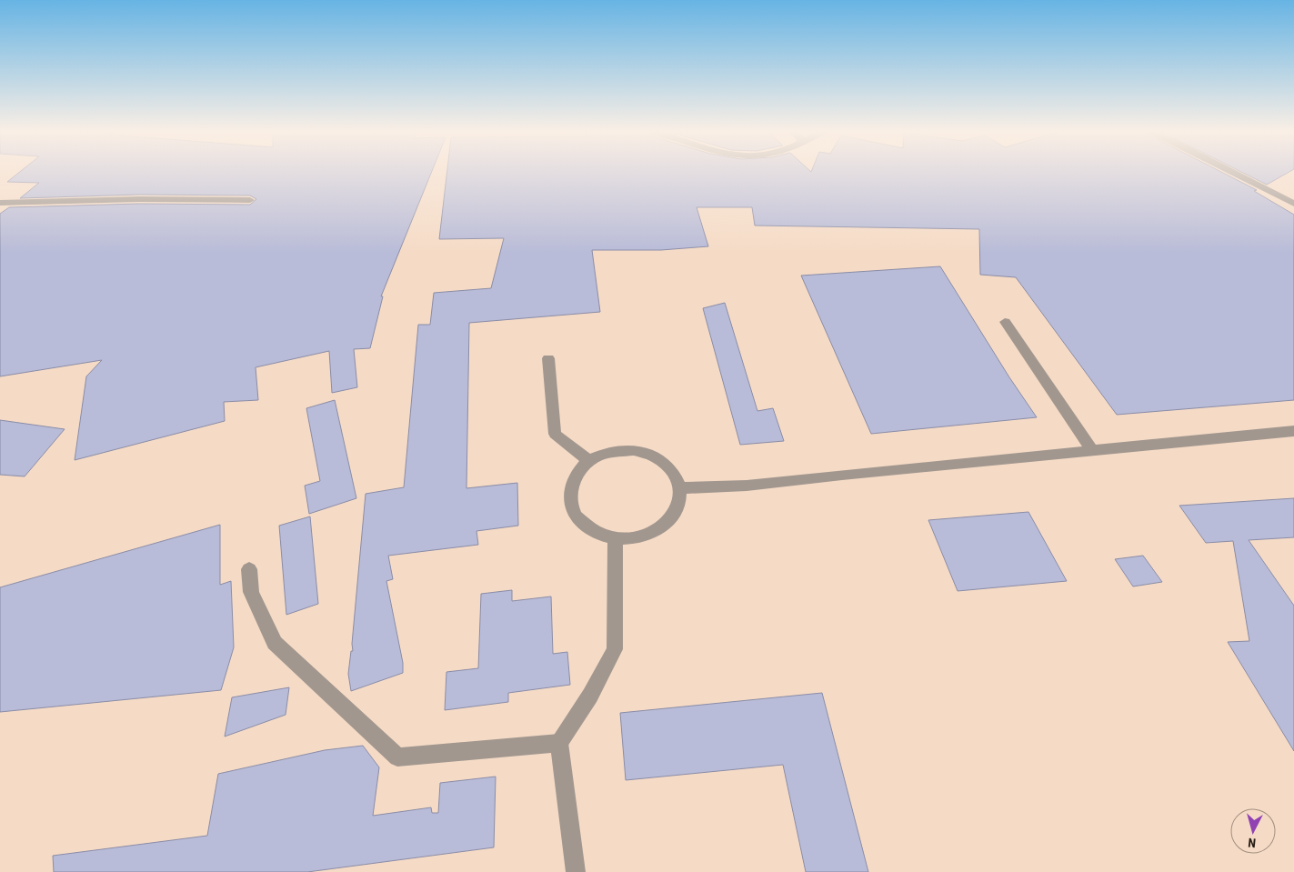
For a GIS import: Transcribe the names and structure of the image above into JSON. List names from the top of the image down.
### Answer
{
  "north": "bottom"
}
